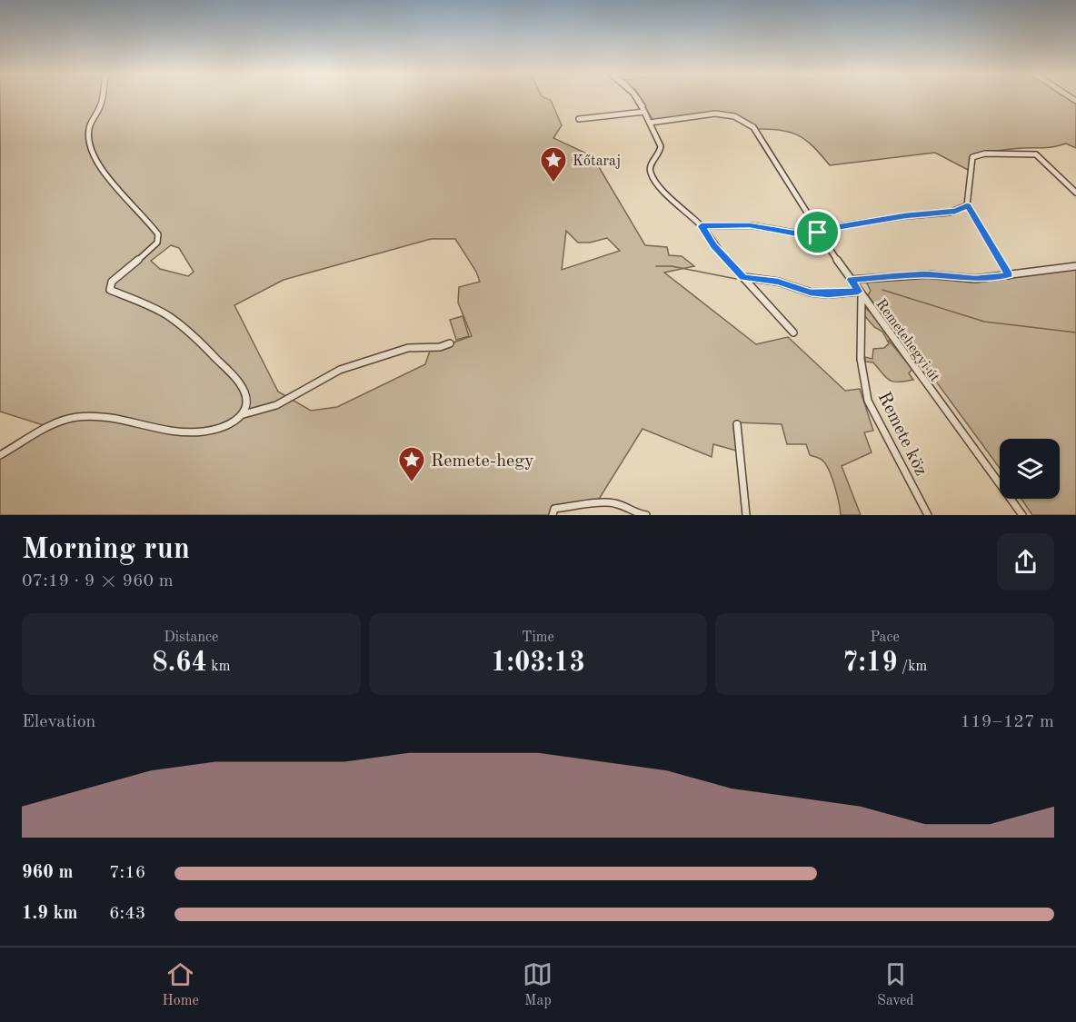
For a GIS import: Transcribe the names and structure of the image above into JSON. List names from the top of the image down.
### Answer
{
  "streets": {
    "street": ["Remetehegyi út", "Remete köz"]
  },
  "crossings": [
    ["Remetehegyi út", "Remete köz"]
  ],
  "places": {
    "place": ["Kőtaraj", "Remete-hegy"]
  },
  "page": {
    "heading": ["Morning run", "07:19 · 9 × 960 m"],
    "stats": [
      ["Distance", "8.64 km"],
      ["Time", "1:03:13"],
      ["Pace", "7:19 /km"]
    ],
    "chart": ["Elevation", "119–127 m"],
    "list": [
      {
        "name": "960 m",
        "note": "7:16"
      },
      {
        "name": "1.9 km",
        "note": "6:43"
      }
    ],
    "tabs": ["Home", "Map", "Saved"]
  }
}
